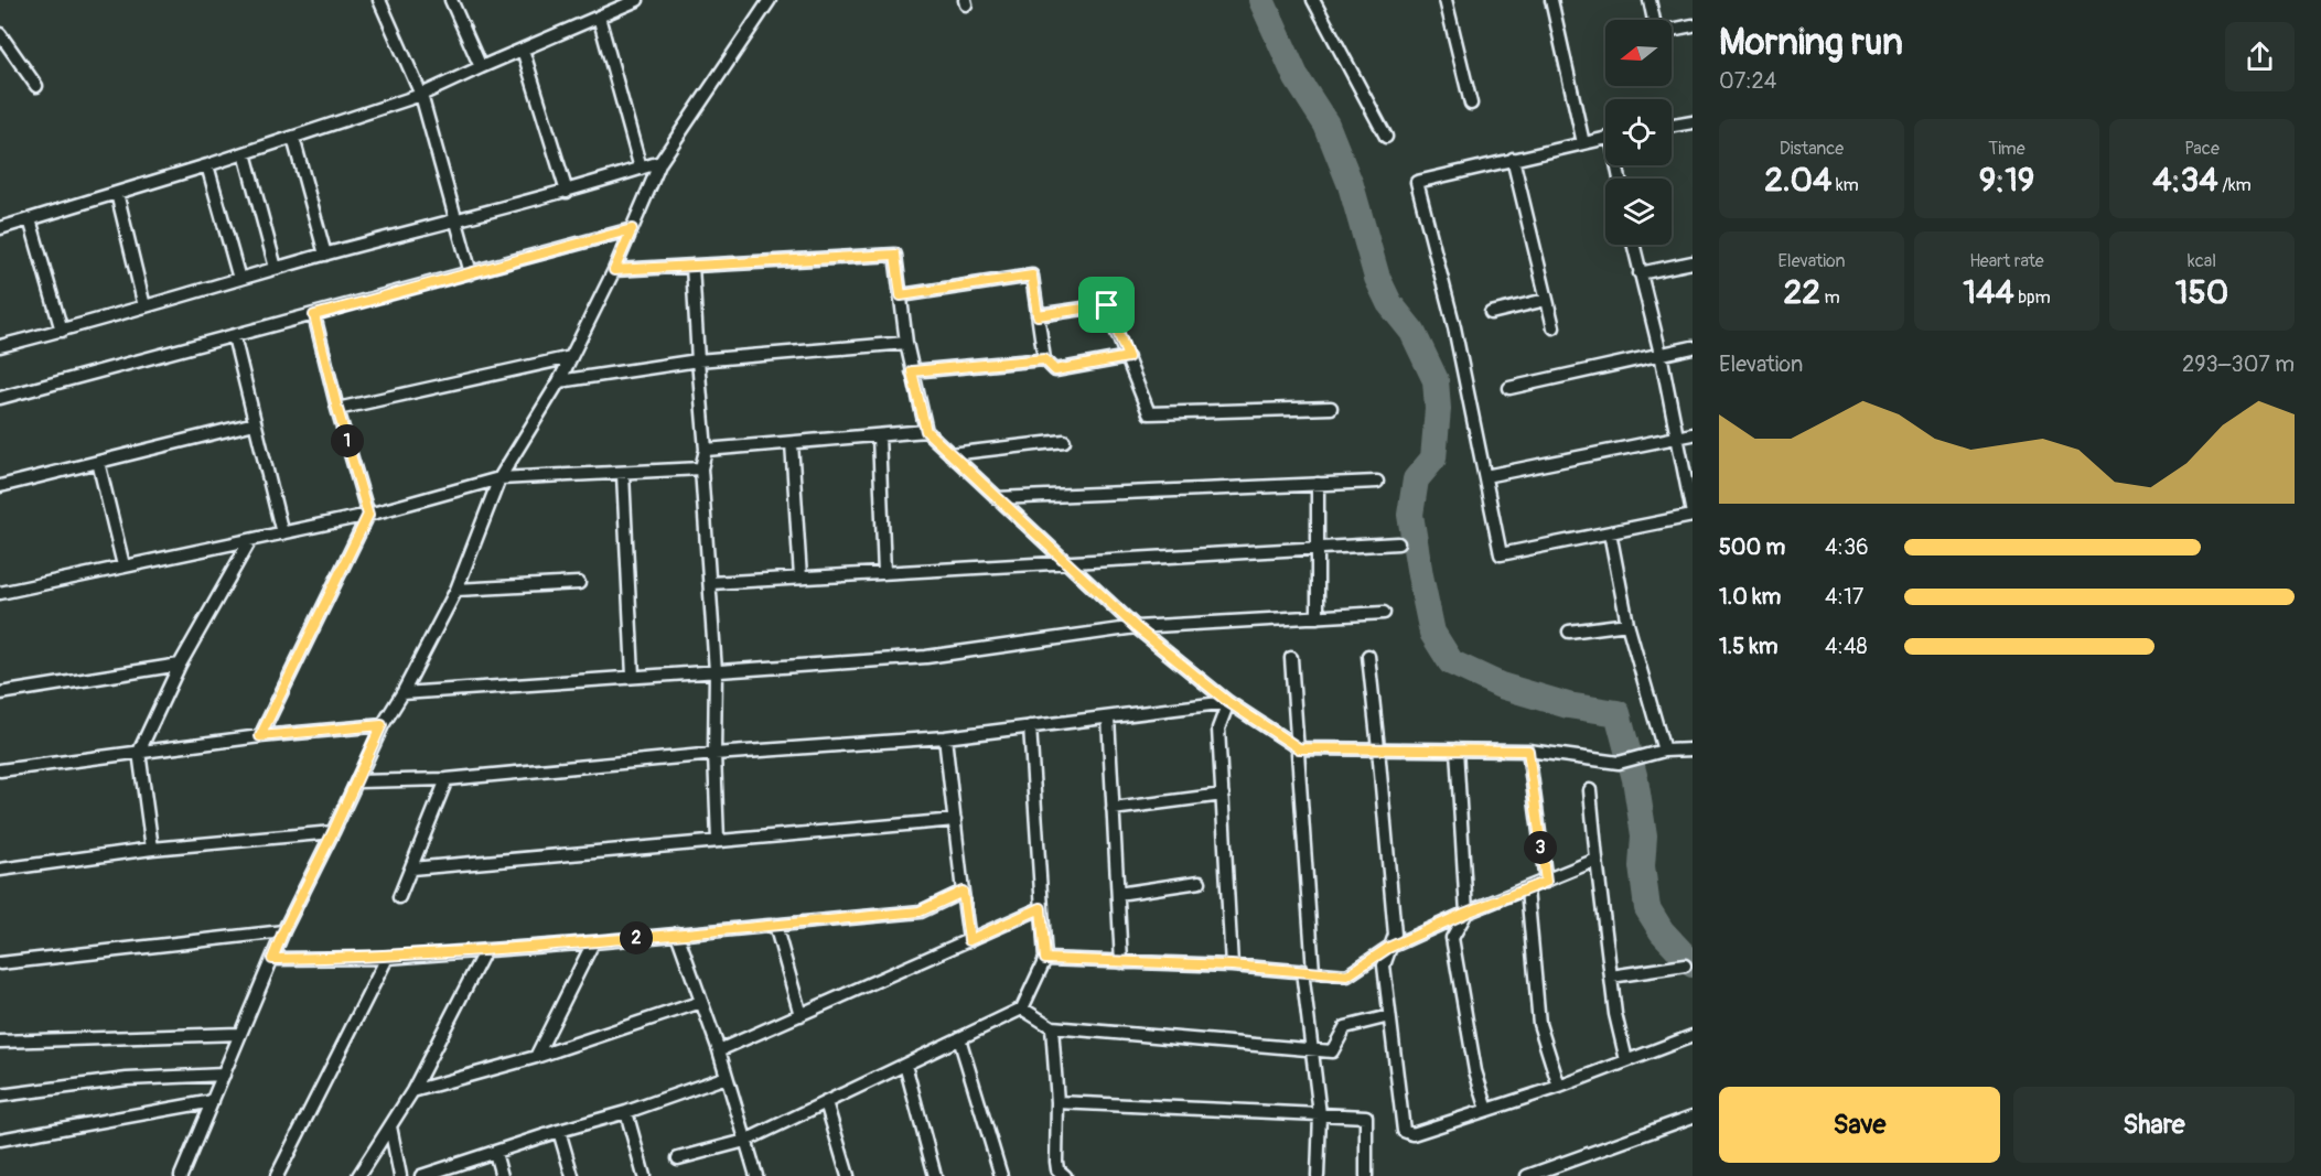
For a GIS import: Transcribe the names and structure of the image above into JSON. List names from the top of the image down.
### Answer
{
  "north": "left",
  "page": {
    "heading": ["Morning run", "07:24"],
    "stats": [
      ["Distance", "2.04 km"],
      ["Time", "9:19"],
      ["Pace", "4:34 /km"],
      ["Elevation", "22 m"],
      ["Heart rate", "144 bpm"],
      ["kcal", "150"]
    ],
    "chart": ["Elevation", "293–307 m"],
    "pins": ["1", "3", "2"],
    "list": [
      {
        "name": "500 m",
        "note": "4:36"
      },
      {
        "name": "1.0 km",
        "note": "4:17"
      },
      {
        "name": "1.5 km",
        "note": "4:48"
      }
    ],
    "buttons": ["Save", "Share"]
  }
}
